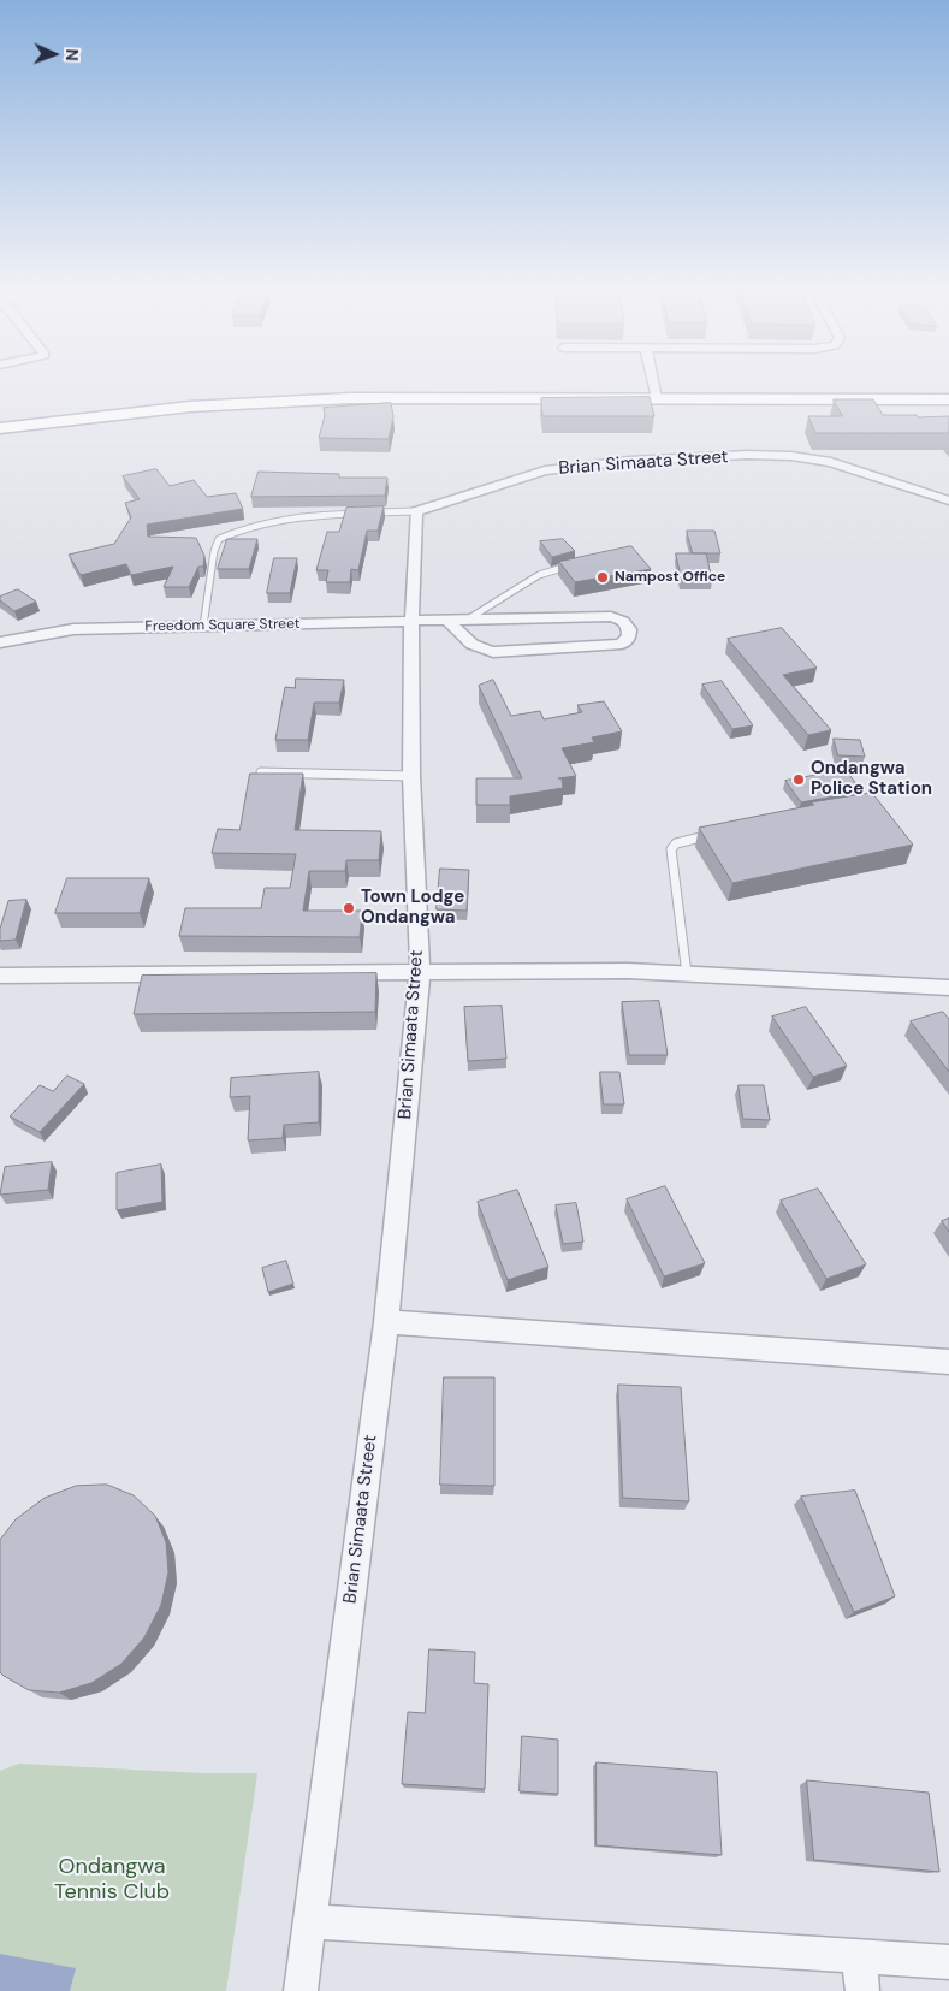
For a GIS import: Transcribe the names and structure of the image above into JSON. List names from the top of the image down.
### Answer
{
  "streets": {
    "street": ["Brian Simaata Street", "Freedom Square Street"]
  },
  "crossings": [
    ["Brian Simaata Street", "Freedom Square Street"]
  ],
  "parks": ["Ondangwa Tennis Club"],
  "places": ["Nampost Office", "Ondangwa Police Station", "Town Lodge Ondangwa"],
  "north": "right"
}
